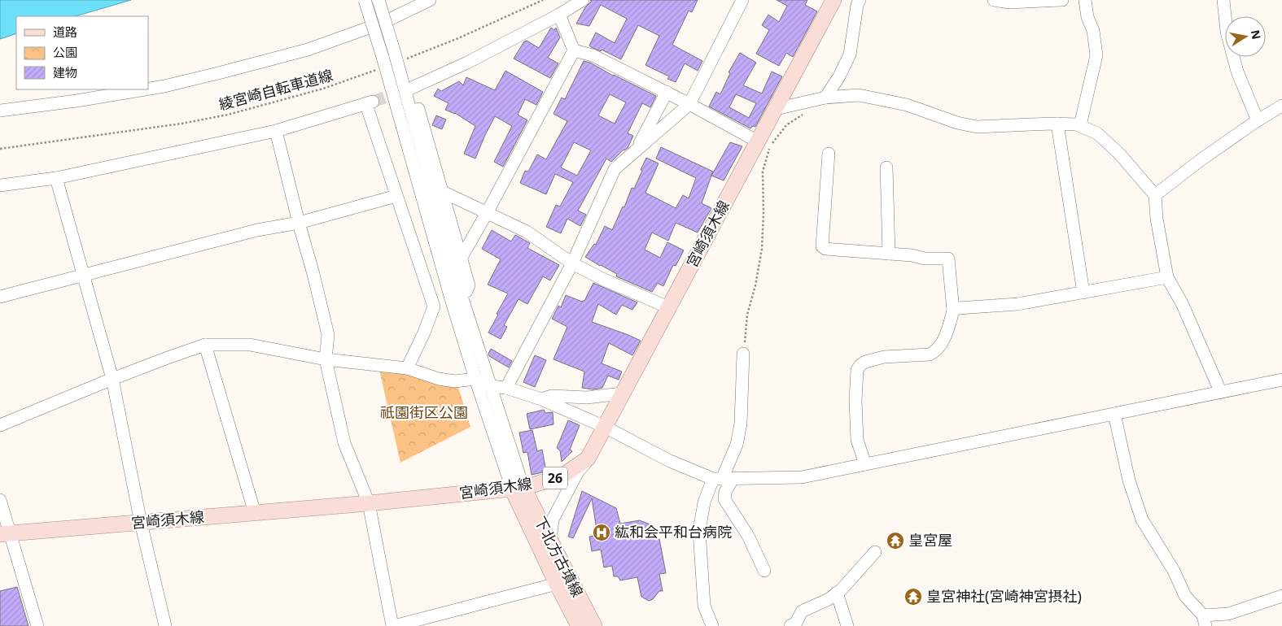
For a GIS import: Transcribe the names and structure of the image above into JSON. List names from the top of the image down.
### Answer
{
  "streets": {
    "main road": ["宮崎須木線", "26", "下北方古墳線"],
    "path": ["綾宮崎自転車道線"]
  },
  "crossings": [
    ["宮崎須木線", "下北方古墳線"]
  ],
  "parks": ["祇園街区公園"],
  "places": {
    "hospital": ["紘和会平和台病院"],
    "temple": ["皇宮屋", "皇宮神社(宮崎神宮摂社)"]
  },
  "legend": ["道路", "公園", "建物"],
  "north": "right"
}
